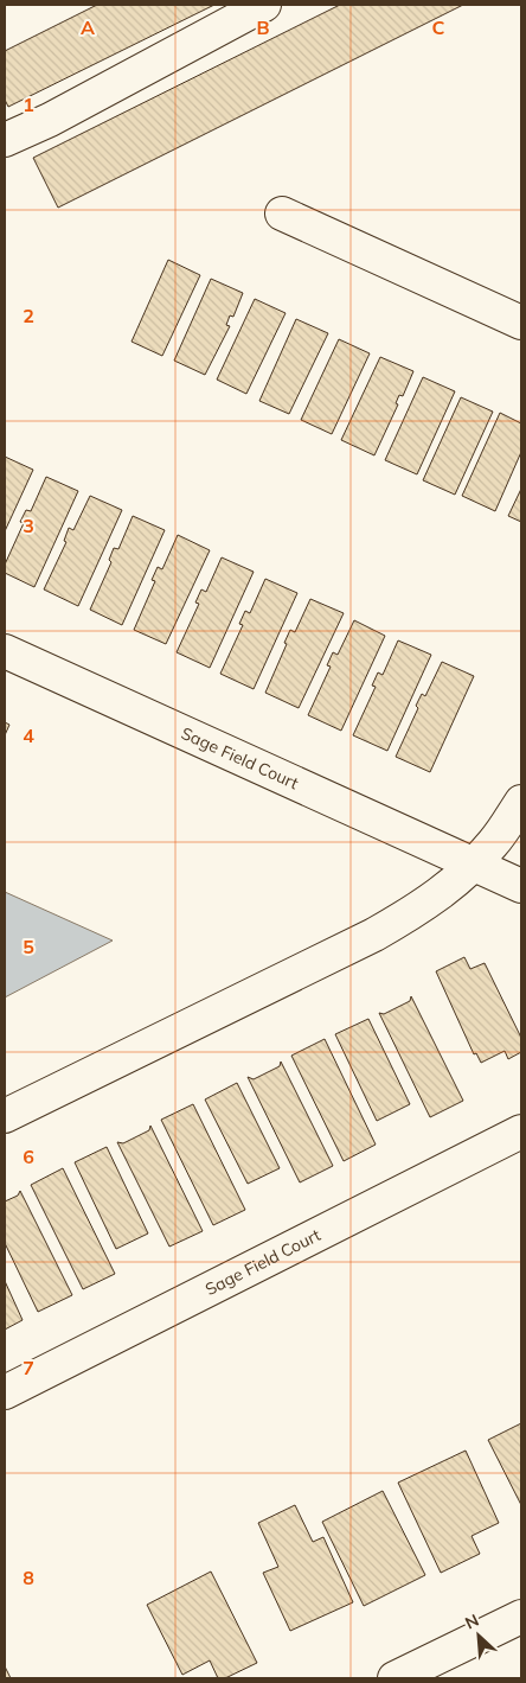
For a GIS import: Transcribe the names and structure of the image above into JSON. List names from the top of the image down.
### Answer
{
  "streets": {
    "street": ["Sage Field Court"]
  },
  "north": "top left",
  "grid": {
    "columns": ["A", "B", "C"],
    "rows": [
      "1",
      "2",
      "3",
      "4",
      "5",
      "6",
      "7",
      "8"
    ]
  }
}
